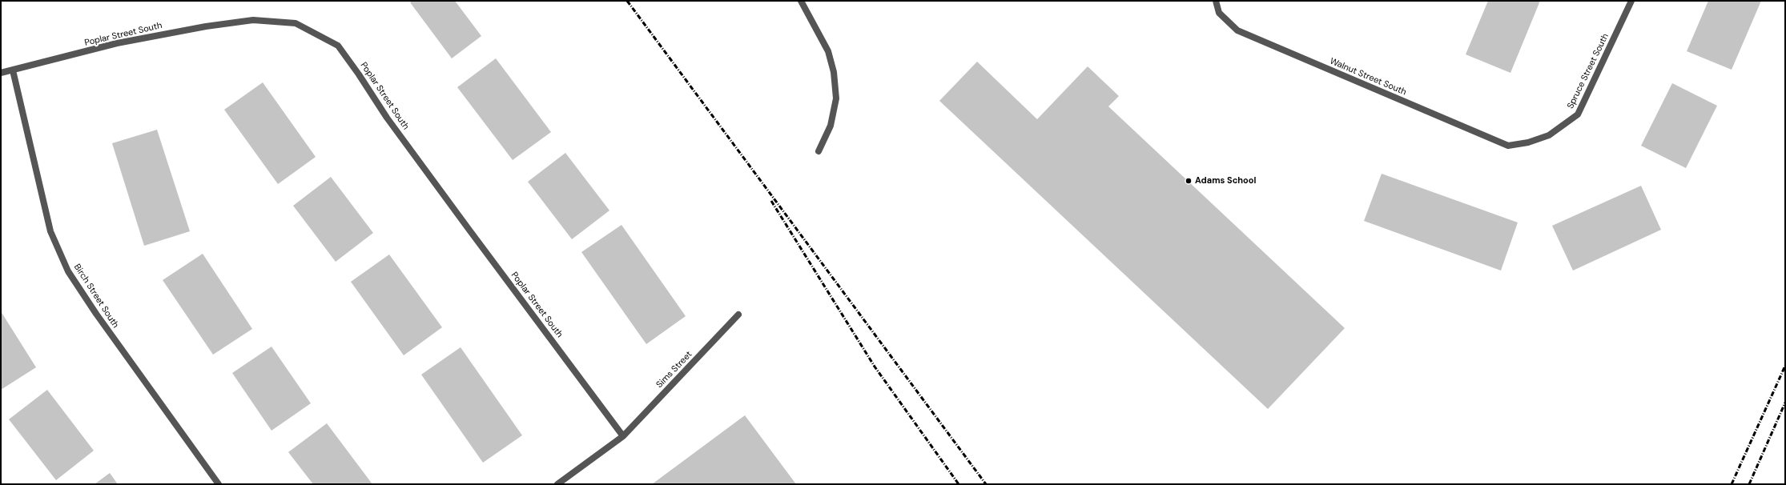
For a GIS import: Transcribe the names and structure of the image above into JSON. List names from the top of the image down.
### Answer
{
  "streets": {
    "street": [
      "Poplar Street South",
      "Spruce Street South",
      "Walnut Street South",
      "Birch Street South",
      "Sims Street"
    ]
  },
  "crossings": [
    ["Poplar Street South", "Birch Street South"],
    ["Poplar Street South", "Sims Street"],
    ["Spruce Street South", "Walnut Street South"]
  ],
  "places": ["Adams School"]
}
